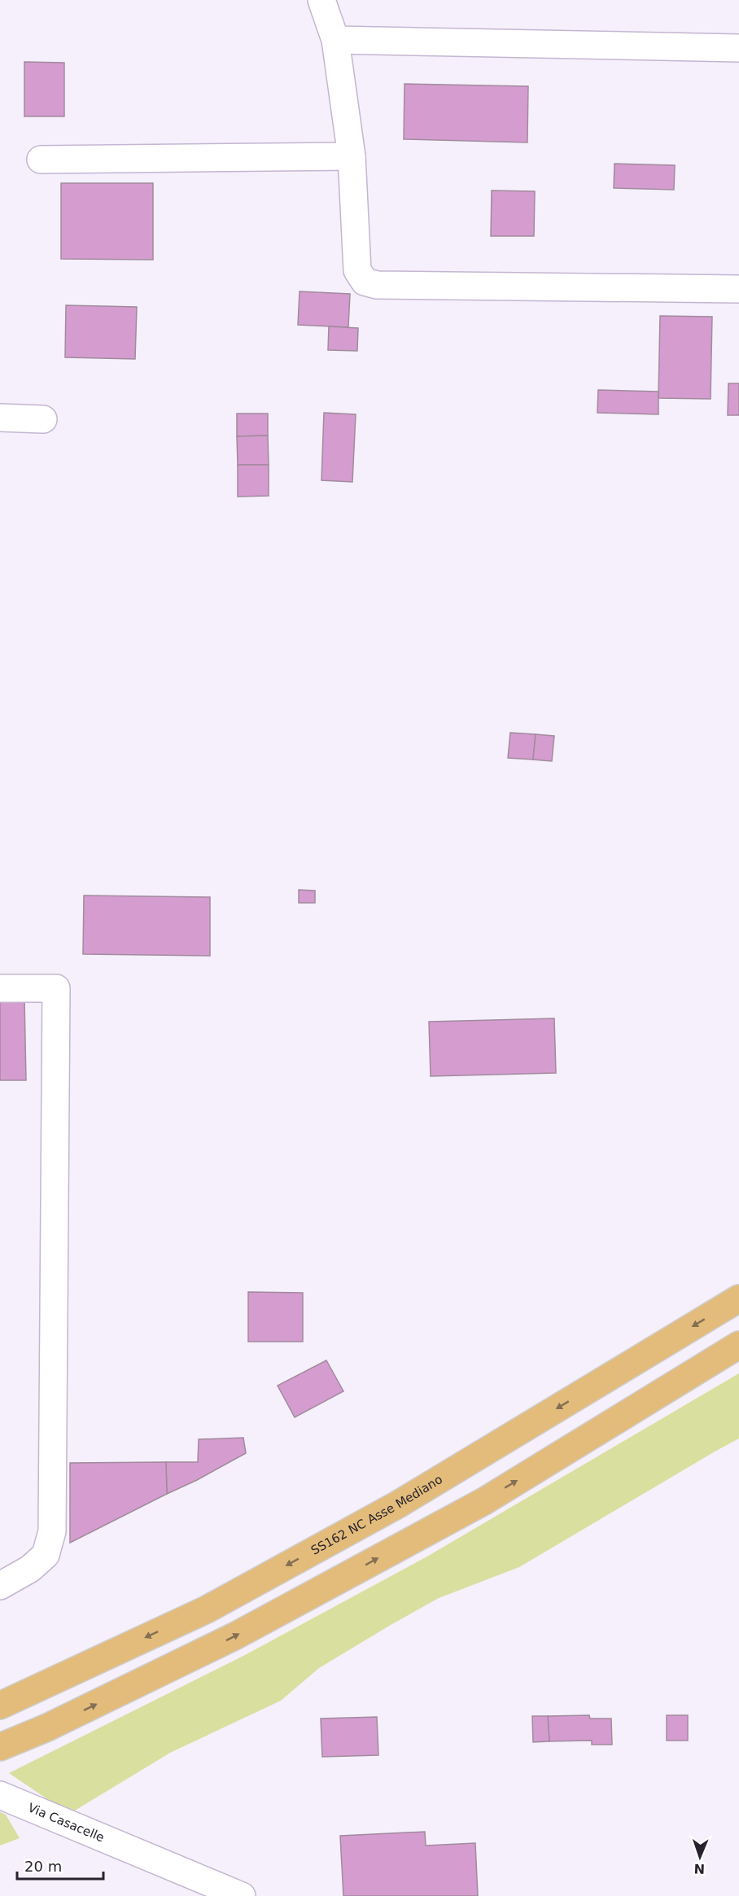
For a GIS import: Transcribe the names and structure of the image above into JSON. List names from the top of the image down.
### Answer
{
  "streets": {
    "highway": ["SS162 NC Asse Mediano"],
    "street": ["Via Casacelle"]
  },
  "scale_bar": "20 m",
  "north": "bottom"
}
